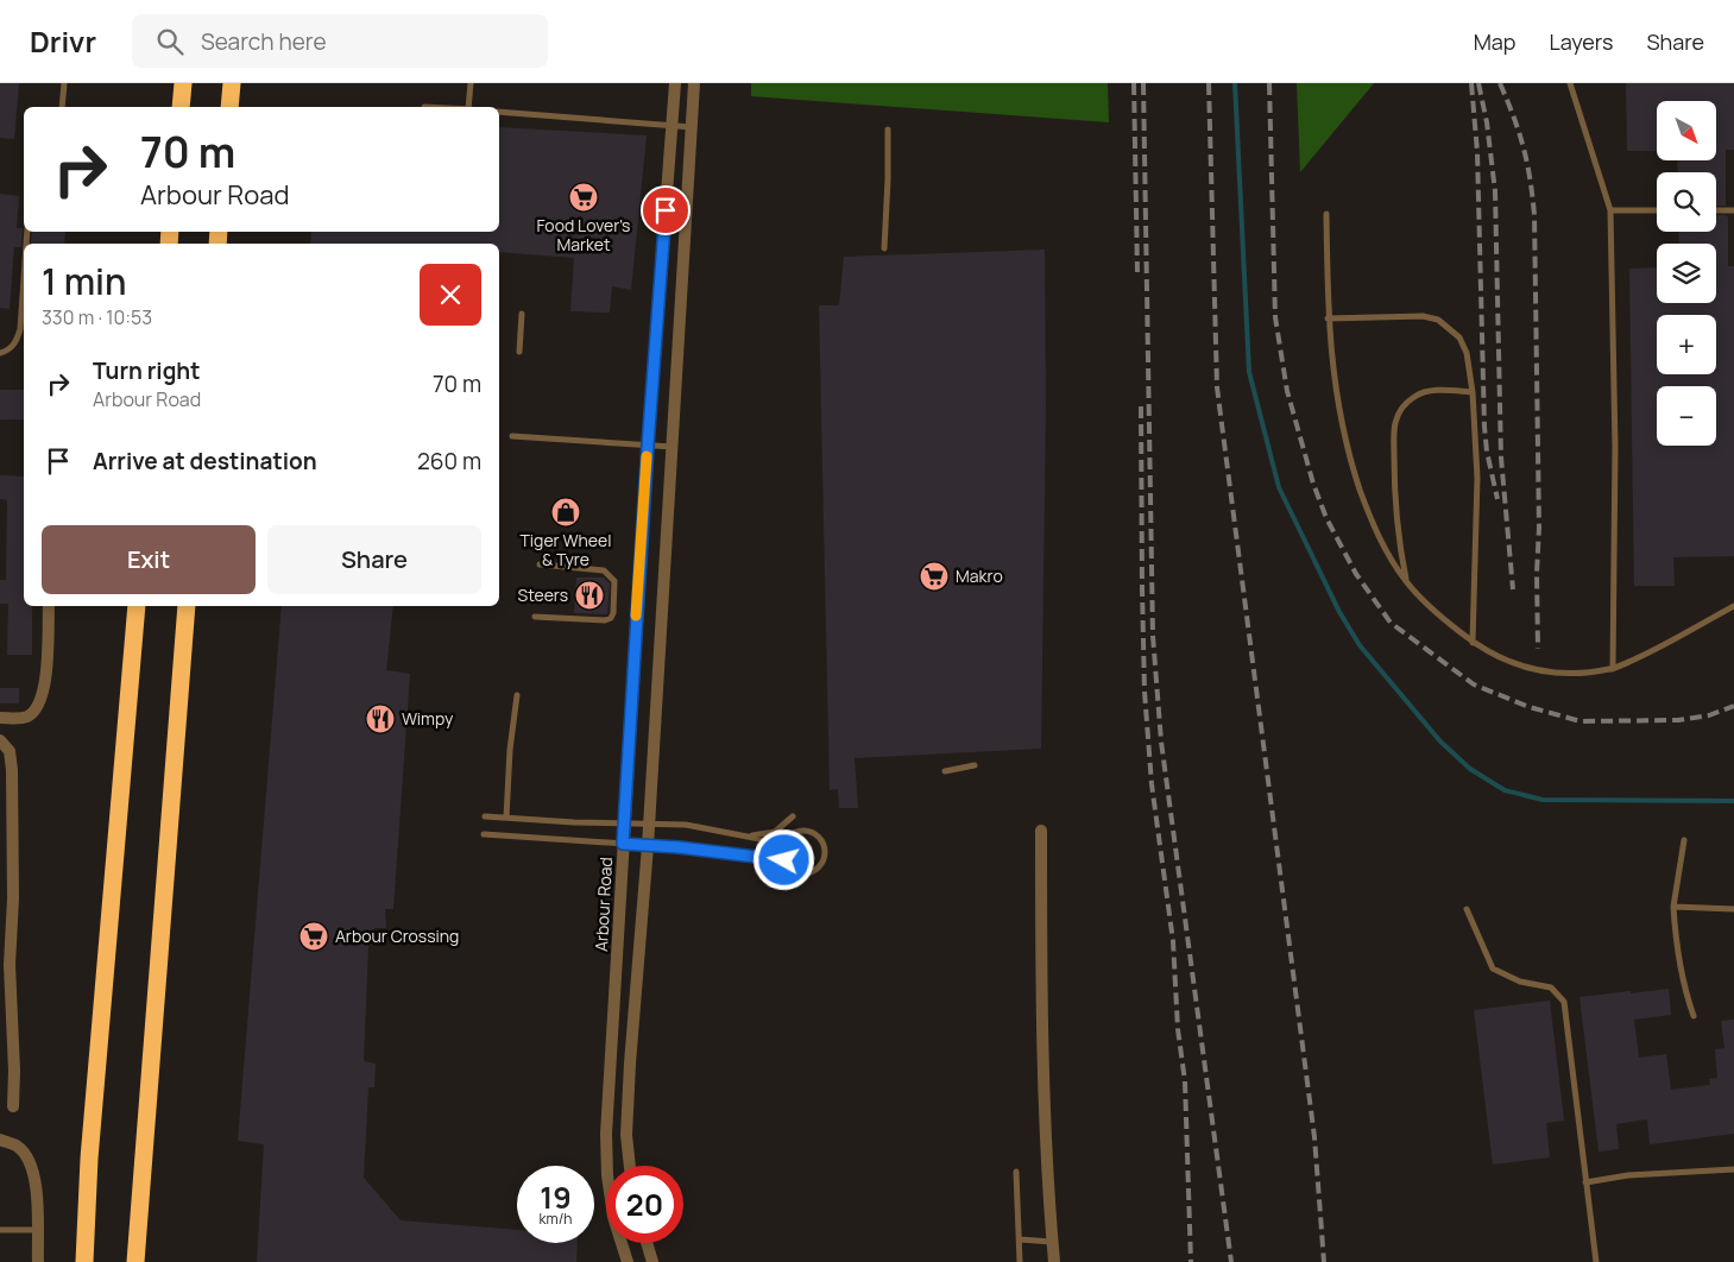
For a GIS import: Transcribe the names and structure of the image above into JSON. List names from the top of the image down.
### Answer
{
  "streets": {
    "street": ["Arbour Road"]
  },
  "places": {
    "supermarket": ["Food Lover's Market", "Makro", "Arbour Crossing"],
    "shop": ["Tiger Wheel & Tyre"],
    "restaurant": ["Steers", "Wimpy"]
  },
  "north": "bottom right",
  "page": {
    "header": "Drivr",
    "search": "Search here",
    "nav": ["Map", "Layers", "Share"],
    "map_buttons": ["+", "−"],
    "turn": ["70 m", "Arbour Road"],
    "heading": ["1 min", "330 m · 10:53"],
    "list": [
      {
        "name": "Turn right",
        "note": "Arbour Road",
        "value": "70 m"
      },
      {
        "name": "Arrive at destination",
        "value": "260 m"
      }
    ],
    "buttons": ["Exit", "Share"],
    "speed": "19 km/h",
    "limit": "20"
  }
}
